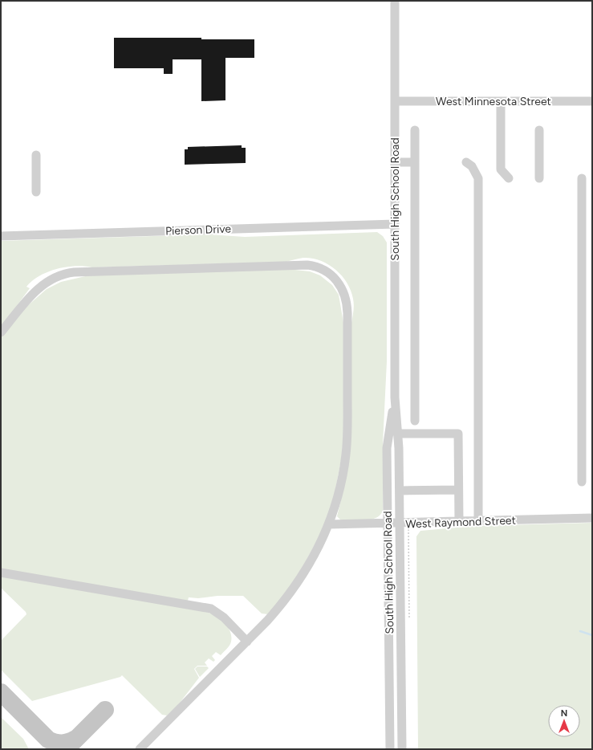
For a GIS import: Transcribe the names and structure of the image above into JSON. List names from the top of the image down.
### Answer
{
  "streets": {
    "street": [
      "West Minnesota Street",
      "South High School Road",
      "Pierson Drive",
      "West Raymond Street"
    ]
  },
  "crossings": [
    ["West Minnesota Street", "South High School Road"],
    ["South High School Road", "Pierson Drive"],
    ["South High School Road", "West Raymond Street"]
  ],
  "north": "top"
}
